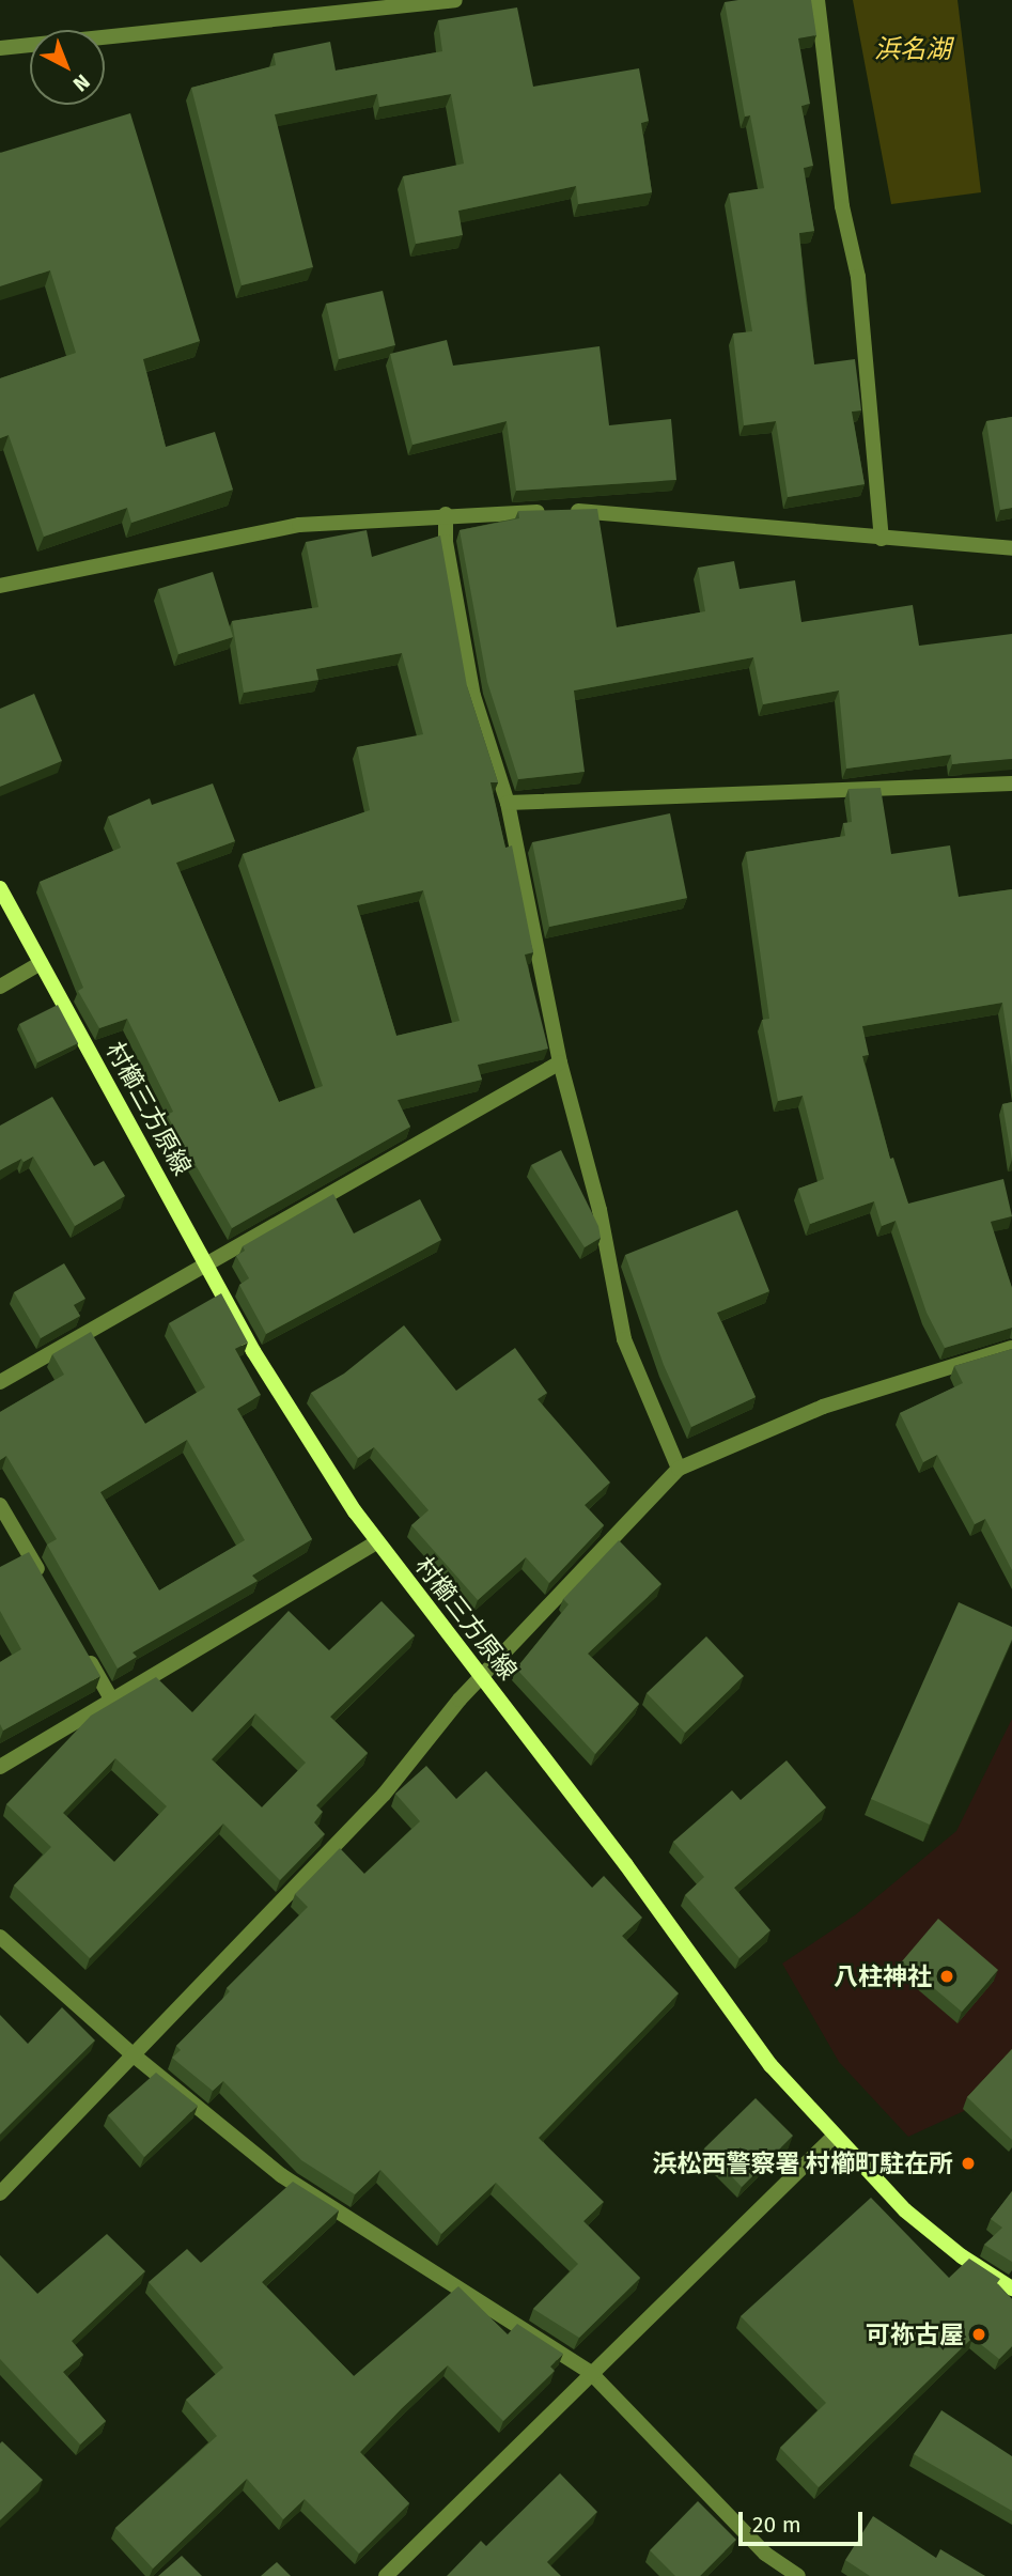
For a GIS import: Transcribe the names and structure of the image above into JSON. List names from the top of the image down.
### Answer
{
  "streets": {
    "main road": ["村櫛三方原線"]
  },
  "water": ["浜名湖"],
  "places": ["八柱神社", "浜松西警察署 村櫛町駐在所", "可祢古屋"],
  "scale_bar": "20 m",
  "north": "bottom right"
}
